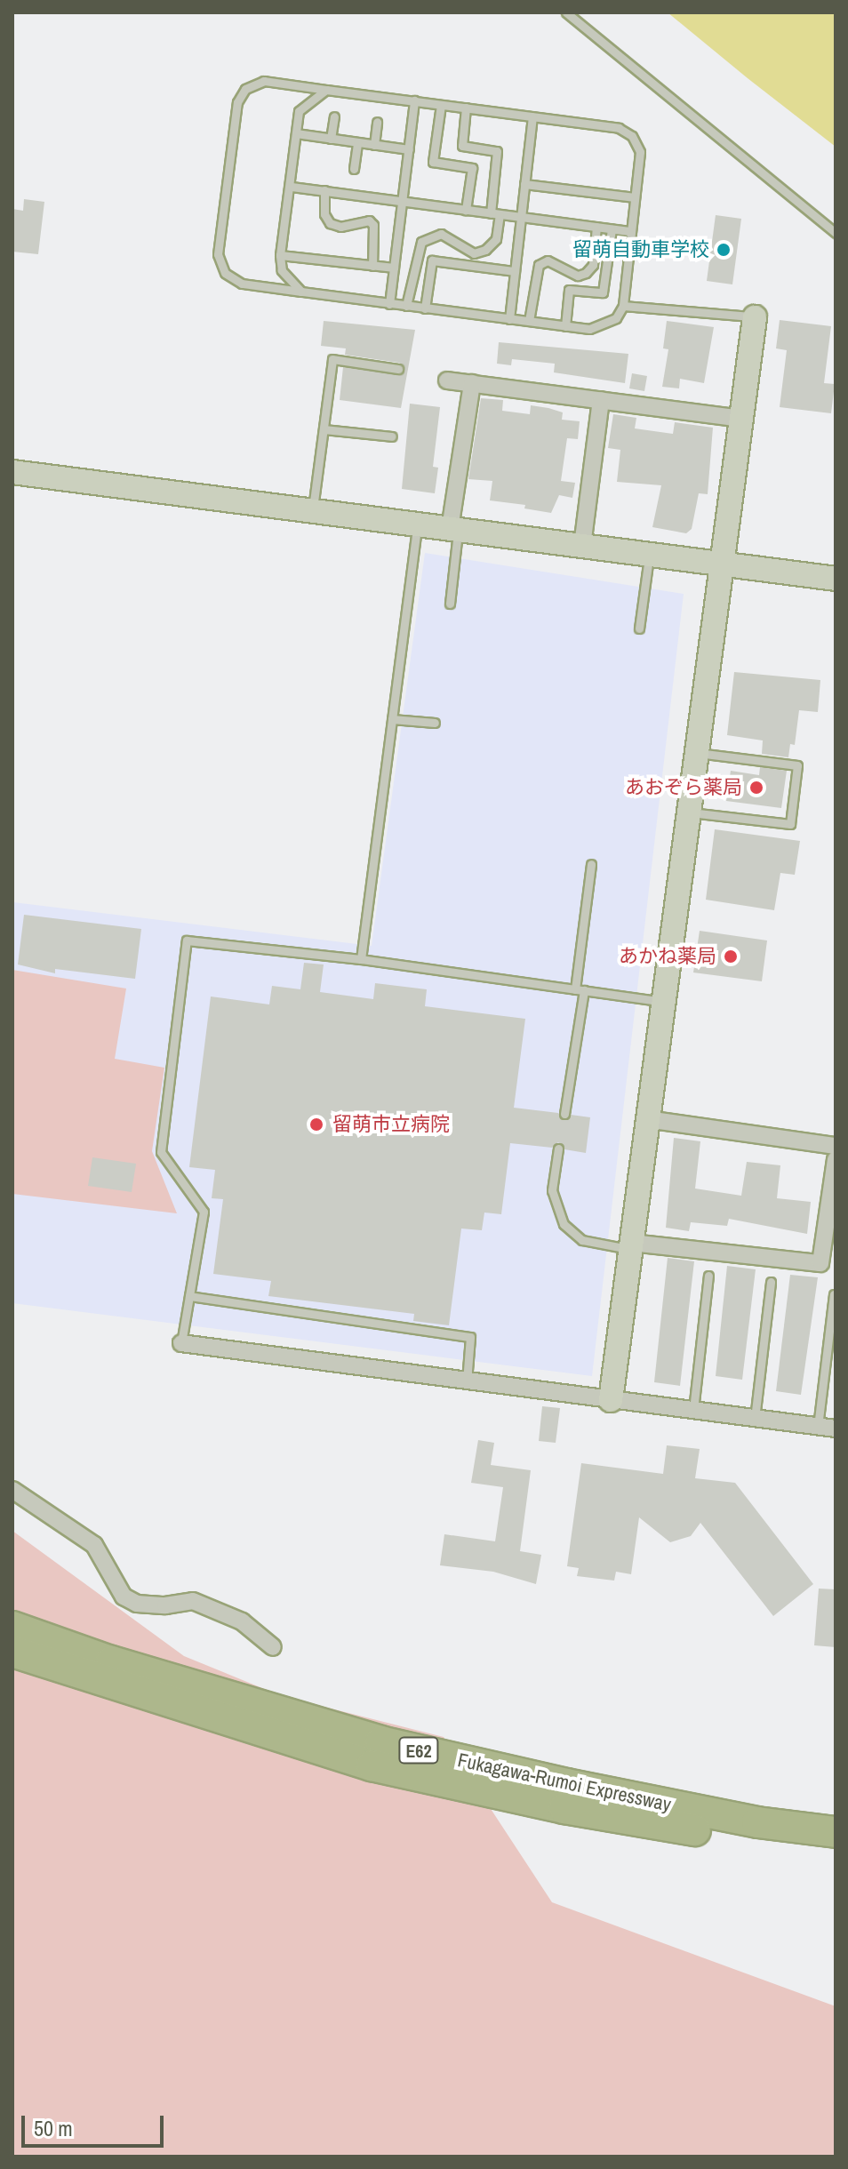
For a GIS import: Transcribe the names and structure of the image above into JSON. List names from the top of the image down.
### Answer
{
  "streets": {
    "highway": ["E62", "Fukagawa-Rumoi Expressway"]
  },
  "places": [
    "留萌自動車学校",
    "あおぞら薬局",
    "あかね薬局",
    "留萌市立病院"
  ],
  "scale_bar": "50 m"
}
